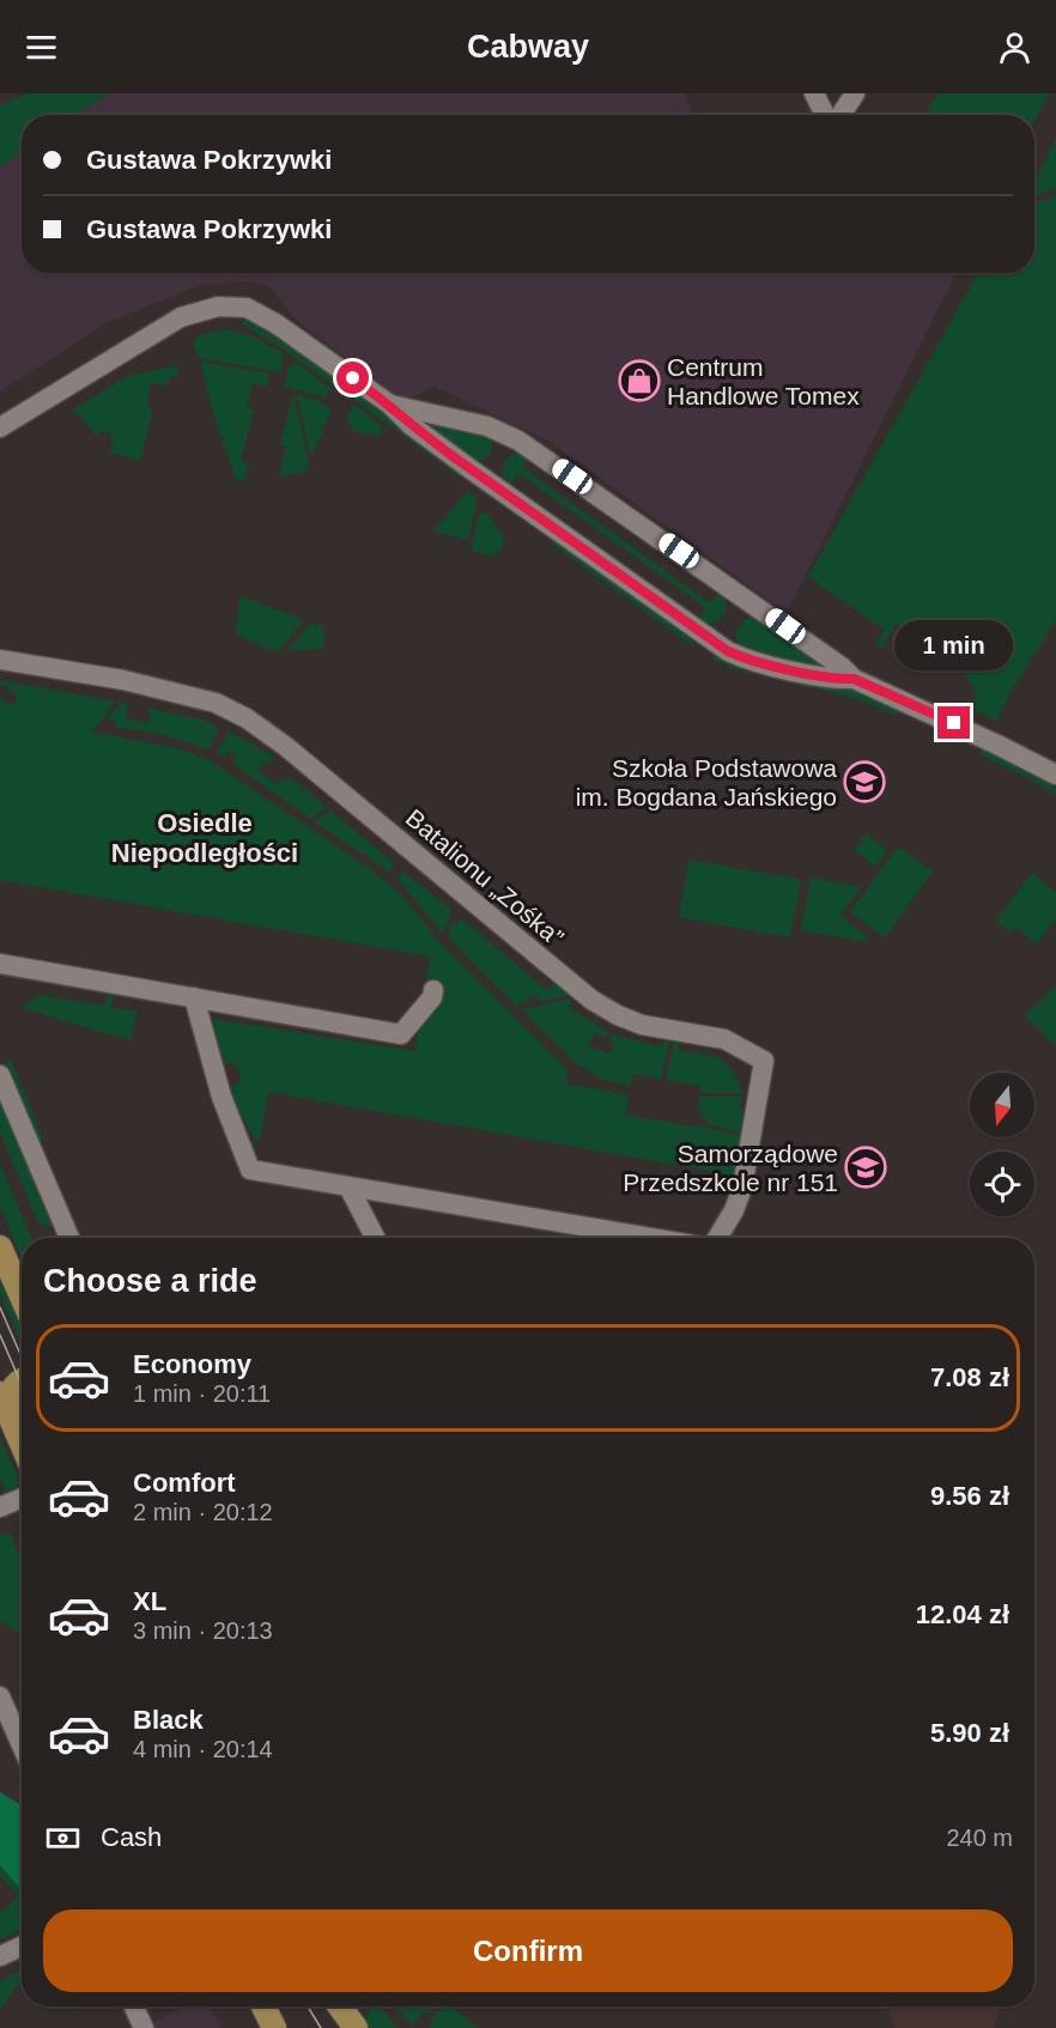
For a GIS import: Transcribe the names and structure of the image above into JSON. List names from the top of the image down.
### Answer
{
  "streets": {
    "street": ["Batalionu „Zośka”"]
  },
  "districts": ["Osiedle Niepodległości"],
  "places": {
    "shop": ["Centrum Handlowe Tomex"],
    "school or university": ["Szkoła Podstawowa im. Bogdana Jańskiego", "Samorządowe Przedszkole nr 151"]
  },
  "north": "bottom",
  "page": {
    "header": "Cabway",
    "banner": ["Gustawa Pokrzywki", "Gustawa Pokrzywki"],
    "bubble": "1 min",
    "heading": "Choose a ride",
    "list": [
      {
        "name": "Economy",
        "note": "1 min · 20:11",
        "value": "7.08 zł"
      },
      {
        "name": "Comfort",
        "note": "2 min · 20:12",
        "value": "9.56 zł"
      },
      {
        "name": "XL",
        "note": "3 min · 20:13",
        "value": "12.04 zł"
      },
      {
        "name": "Black",
        "note": "4 min · 20:14",
        "value": "5.90 zł"
      }
    ],
    "pay": ["Cash", "240 m"],
    "buttons": "Confirm"
  }
}
